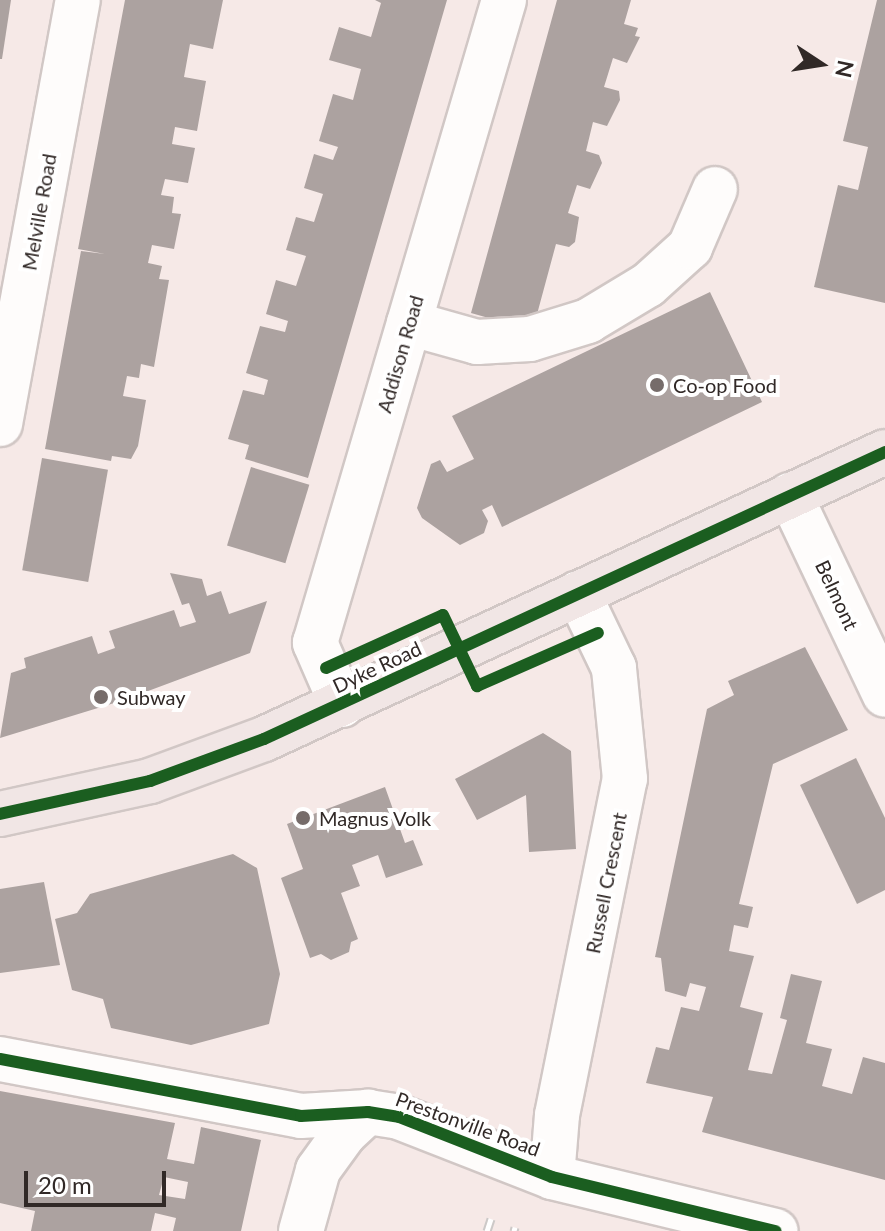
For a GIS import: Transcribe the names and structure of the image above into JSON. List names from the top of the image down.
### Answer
{
  "streets": {
    "main road": ["Dyke Road"],
    "street": [
      "Melville Road",
      "Addison Road",
      "Belmont",
      "Russell Crescent",
      "Prestonville Road"
    ]
  },
  "crossings": [
    ["Addison Road", "Dyke Road"],
    ["Belmont", "Dyke Road"],
    ["Dyke Road", "Russell Crescent"],
    ["Russell Crescent", "Prestonville Road"]
  ],
  "places": ["Co-op Food", "Subway", "Magnus Volk"],
  "scale_bar": "20 m",
  "north": "right"
}
